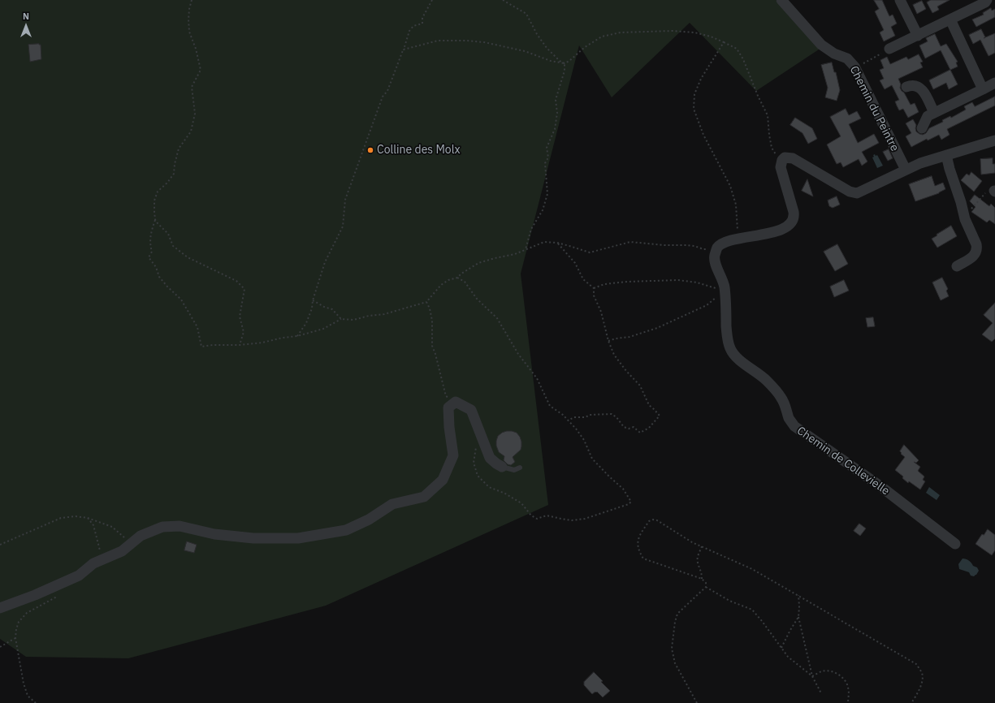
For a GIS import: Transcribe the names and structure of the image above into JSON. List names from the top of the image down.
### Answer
{
  "streets": {
    "street": ["Chemin du Peintre", "Chemin de Collevielle"]
  },
  "places": ["Colline des Molx"],
  "north": "top"
}
